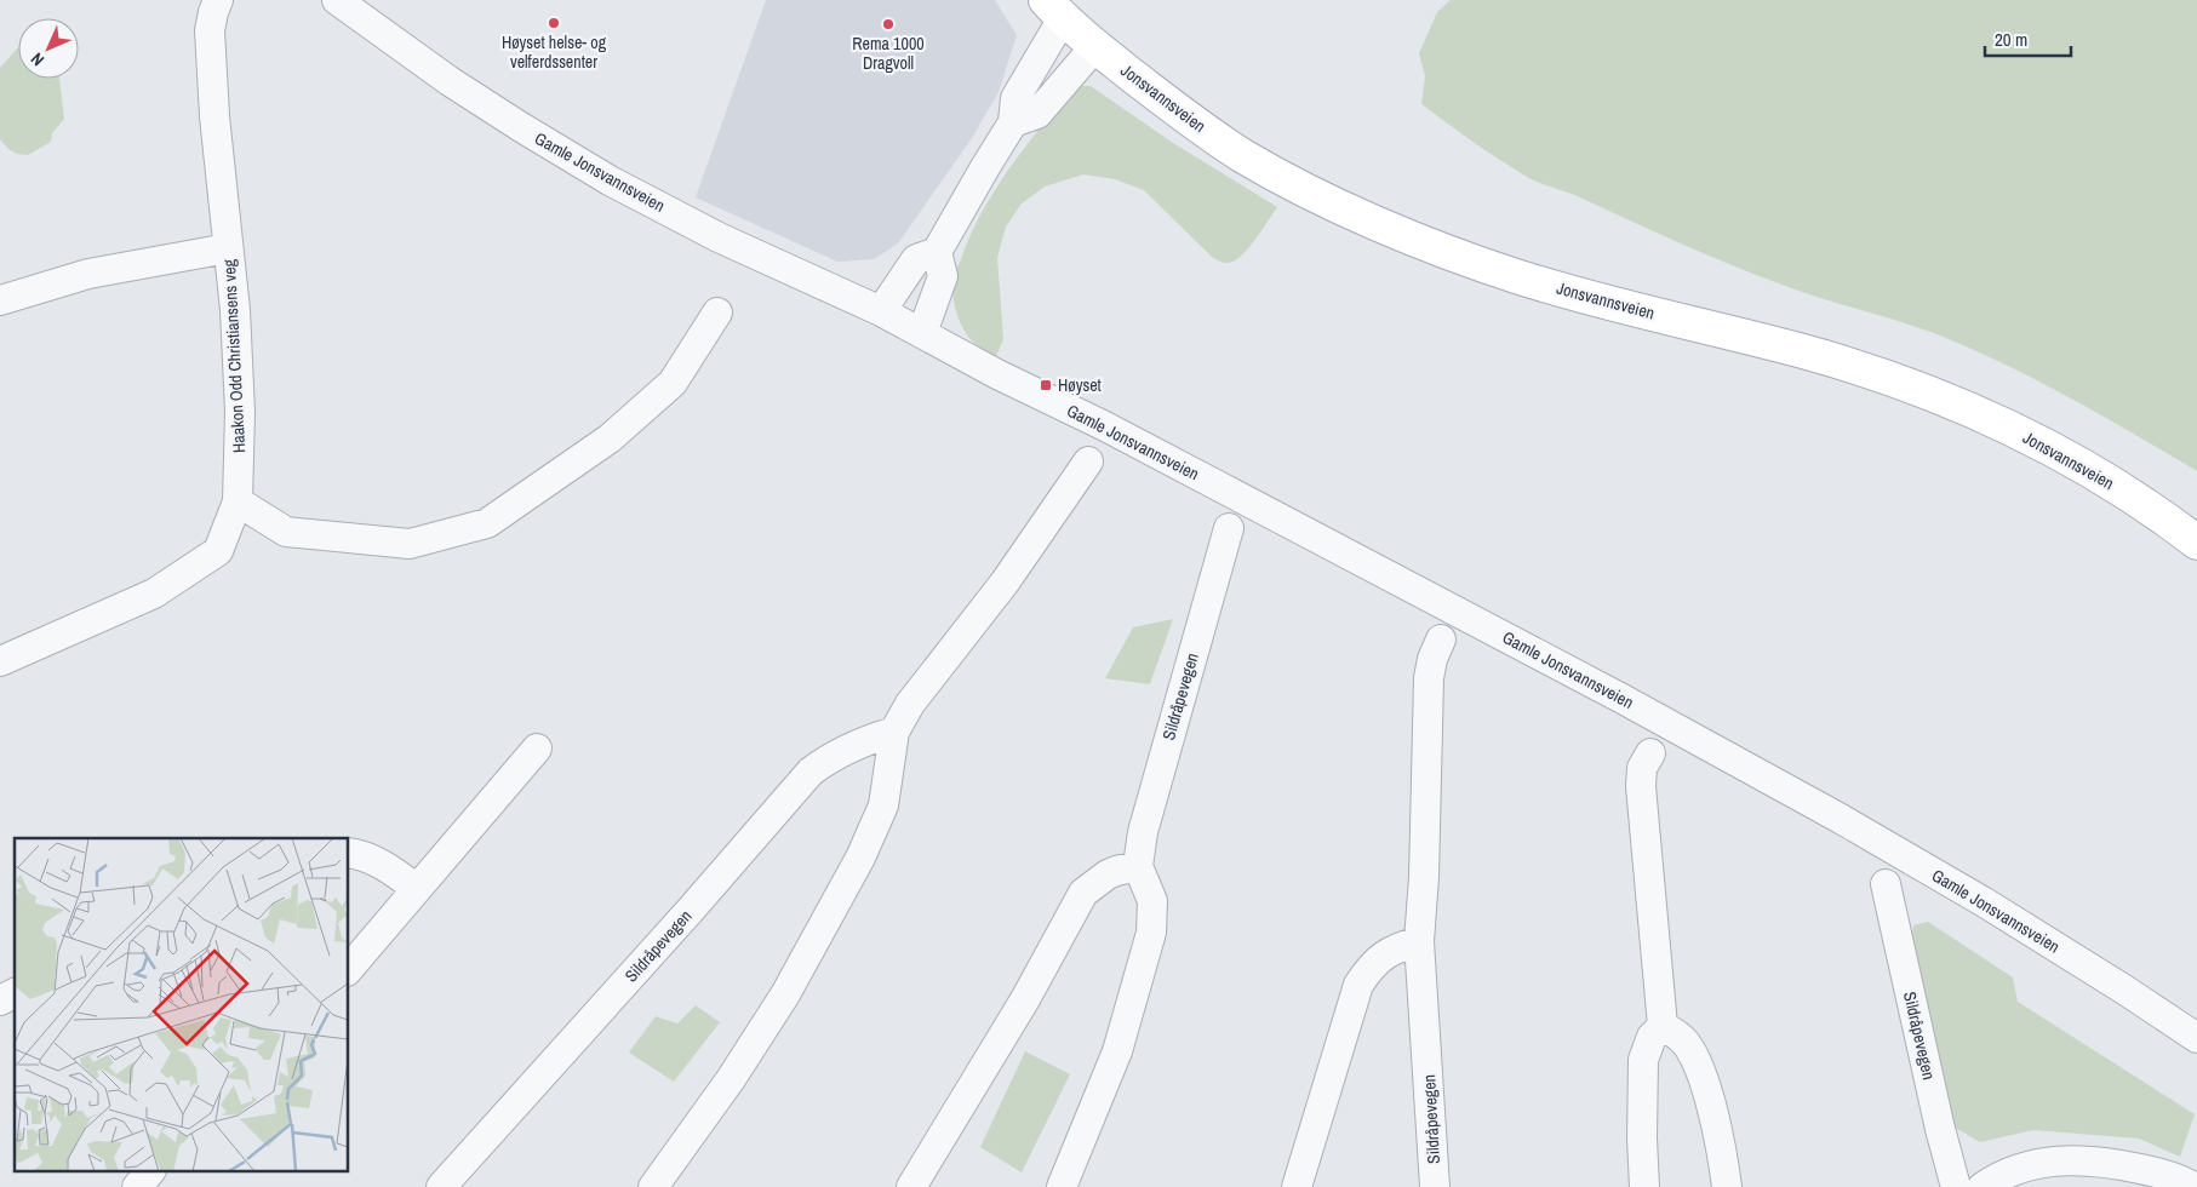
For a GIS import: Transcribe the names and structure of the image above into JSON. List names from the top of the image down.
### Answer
{
  "streets": {
    "main road": ["Jonsvannsveien"],
    "street": ["Gamle Jonsvannsveien", "Haakon Odd Christiansens veg", "Sildråpevegen"]
  },
  "places": {
    "other": ["Høyset helse- og velferdssenter", "Rema 1000 Dragvoll"],
    "transit": ["Høyset"]
  },
  "scale_bar": "20 m",
  "north": "bottom left"
}
